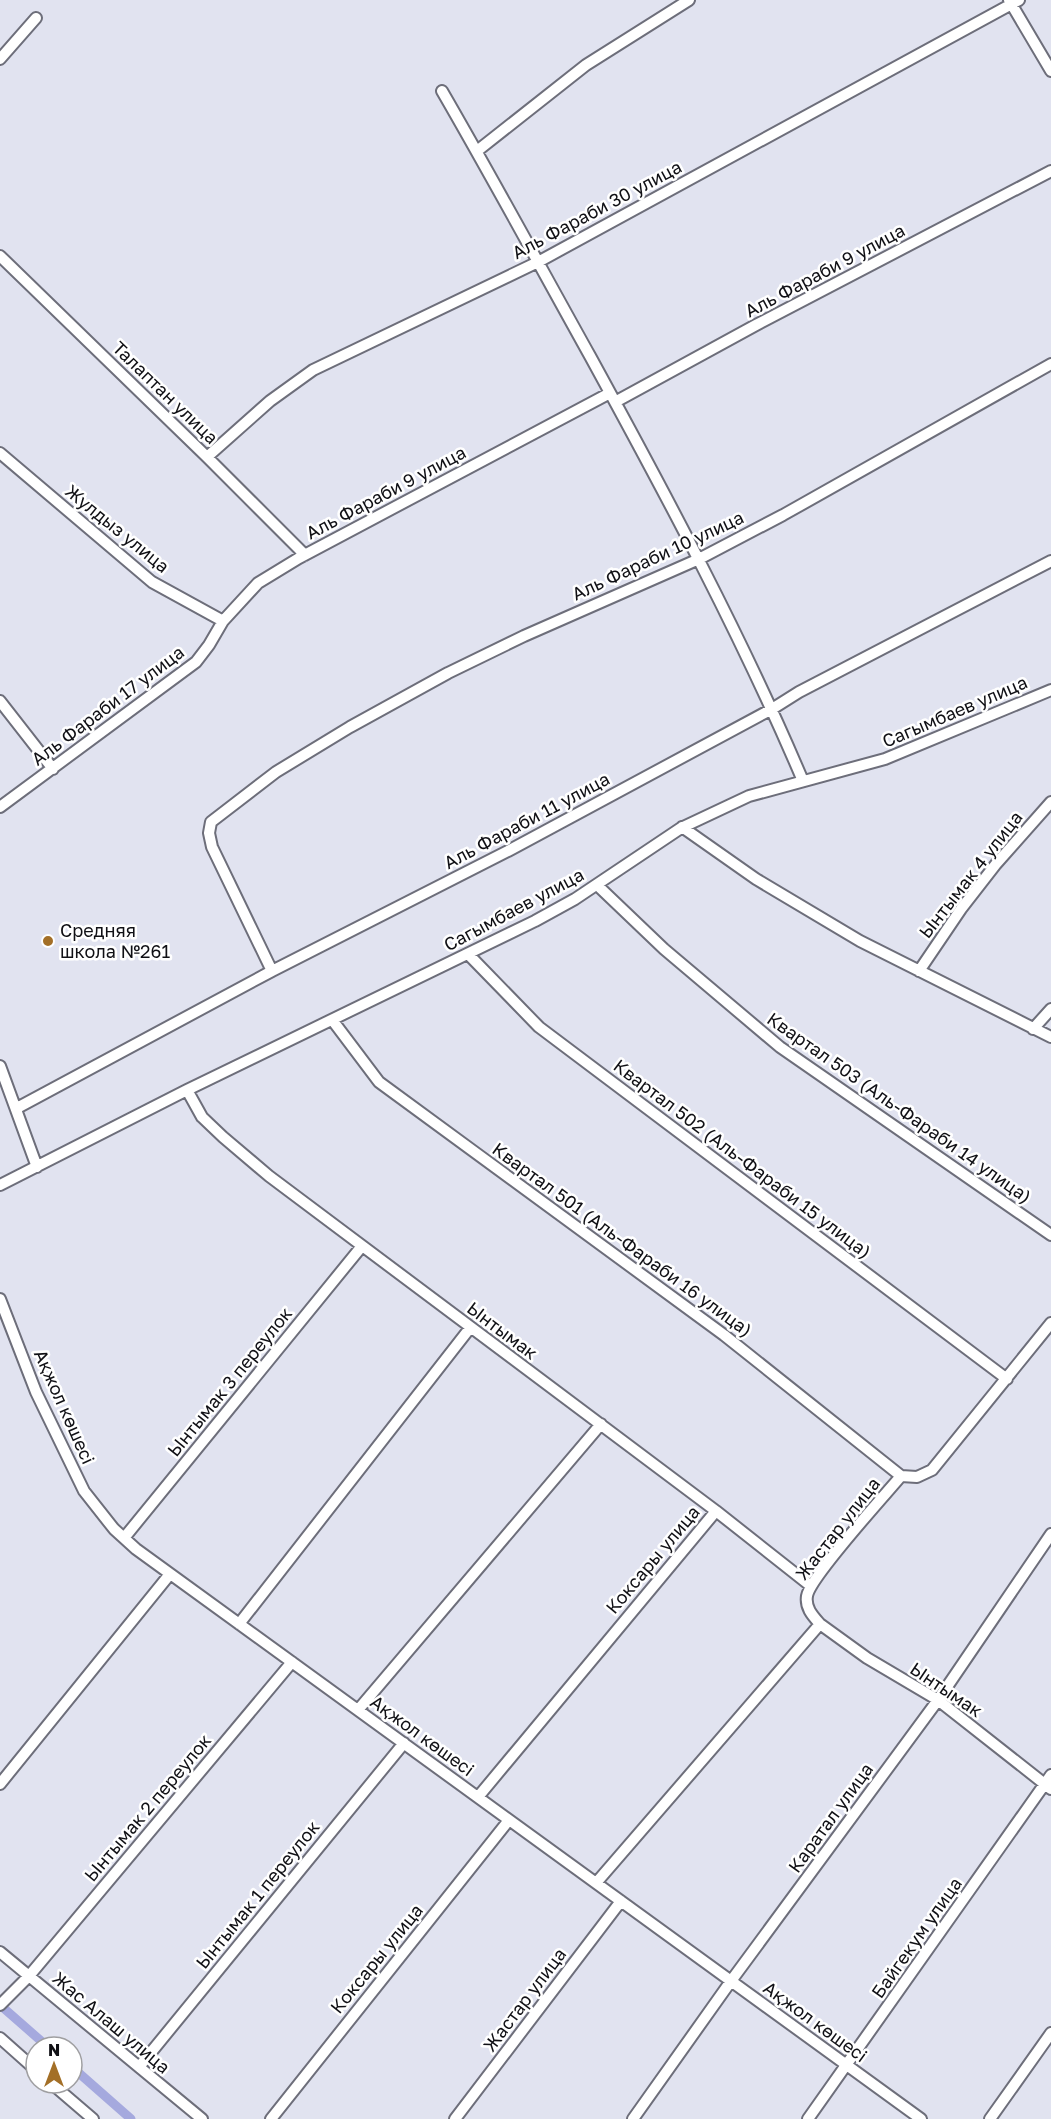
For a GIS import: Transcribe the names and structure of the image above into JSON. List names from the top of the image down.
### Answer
{
  "streets": {
    "street": [
      "Аль Фараби 30 улица",
      "Аль Фараби 9 улица",
      "Талаптан улица",
      "Жулдыз улица",
      "Аль Фараби 10 улица",
      "Аль Фараби 17 улица",
      "Сагымбаев улица",
      "Аль Фараби 11 улица",
      "Ынтымак 4 улица",
      "Квартал 503 (Аль-Фараби 14 улица)",
      "Квартал 502 (Аль-Фараби 15 улица)",
      "Квартал 501 (Аль-Фараби 16 улица)",
      "Ынтымак",
      "Ынтымак 3 переулок",
      "Ақжол көшесі",
      "Жастар улица",
      "Коксары улица",
      "Ынтымак 2 переулок",
      "Каратал улица",
      "Ынтымак 1 переулок",
      "Байгекум улица",
      "Жас Алаш улица"
    ]
  },
  "crossings": [
    ["Аль Фараби 30 улица", "Талаптан улица"],
    ["Аль Фараби 9 улица", "Талаптан улица"],
    ["Жулдыз улица", "Аль Фараби 17 улица"],
    ["Аль Фараби 10 улица", "Аль Фараби 11 улица"],
    ["Сагымбаев улица", "Квартал 503 (Аль-Фараби 14 улица)"],
    ["Сагымбаев улица", "Квартал 502 (Аль-Фараби 15 улица)"],
    ["Сагымбаев улица", "Квартал 501 (Аль-Фараби 16 улица)"],
    ["Сагымбаев улица", "Ынтымак"],
    ["Квартал 502 (Аль-Фараби 15 улица)", "Жастар улица"],
    ["Квартал 501 (Аль-Фараби 16 улица)", "Жастар улица"],
    ["Ынтымак", "Ынтымак 3 переулок"],
    ["Ынтымак", "Жастар улица"],
    ["Ынтымак", "Коксары улица"],
    ["Ынтымак", "Каратал улица"],
    ["Ынтымак", "Байгекум улица"],
    ["Ынтымак 3 переулок", "Ақжол көшесі"],
    ["Ақжол көшесі", "Жастар улица"],
    ["Ақжол көшесі", "Коксары улица"],
    ["Ақжол көшесі", "Ынтымак 2 переулок"],
    ["Ақжол көшесі", "Каратал улица"],
    ["Ақжол көшесі", "Ынтымак 1 переулок"],
    ["Ақжол көшесі", "Байгекум улица"],
    ["Ынтымак 2 переулок", "Жас Алаш улица"],
    ["Ынтымак 1 переулок", "Жас Алаш улица"]
  ],
  "places": ["Средняя школа №261"],
  "north": "top"
}
